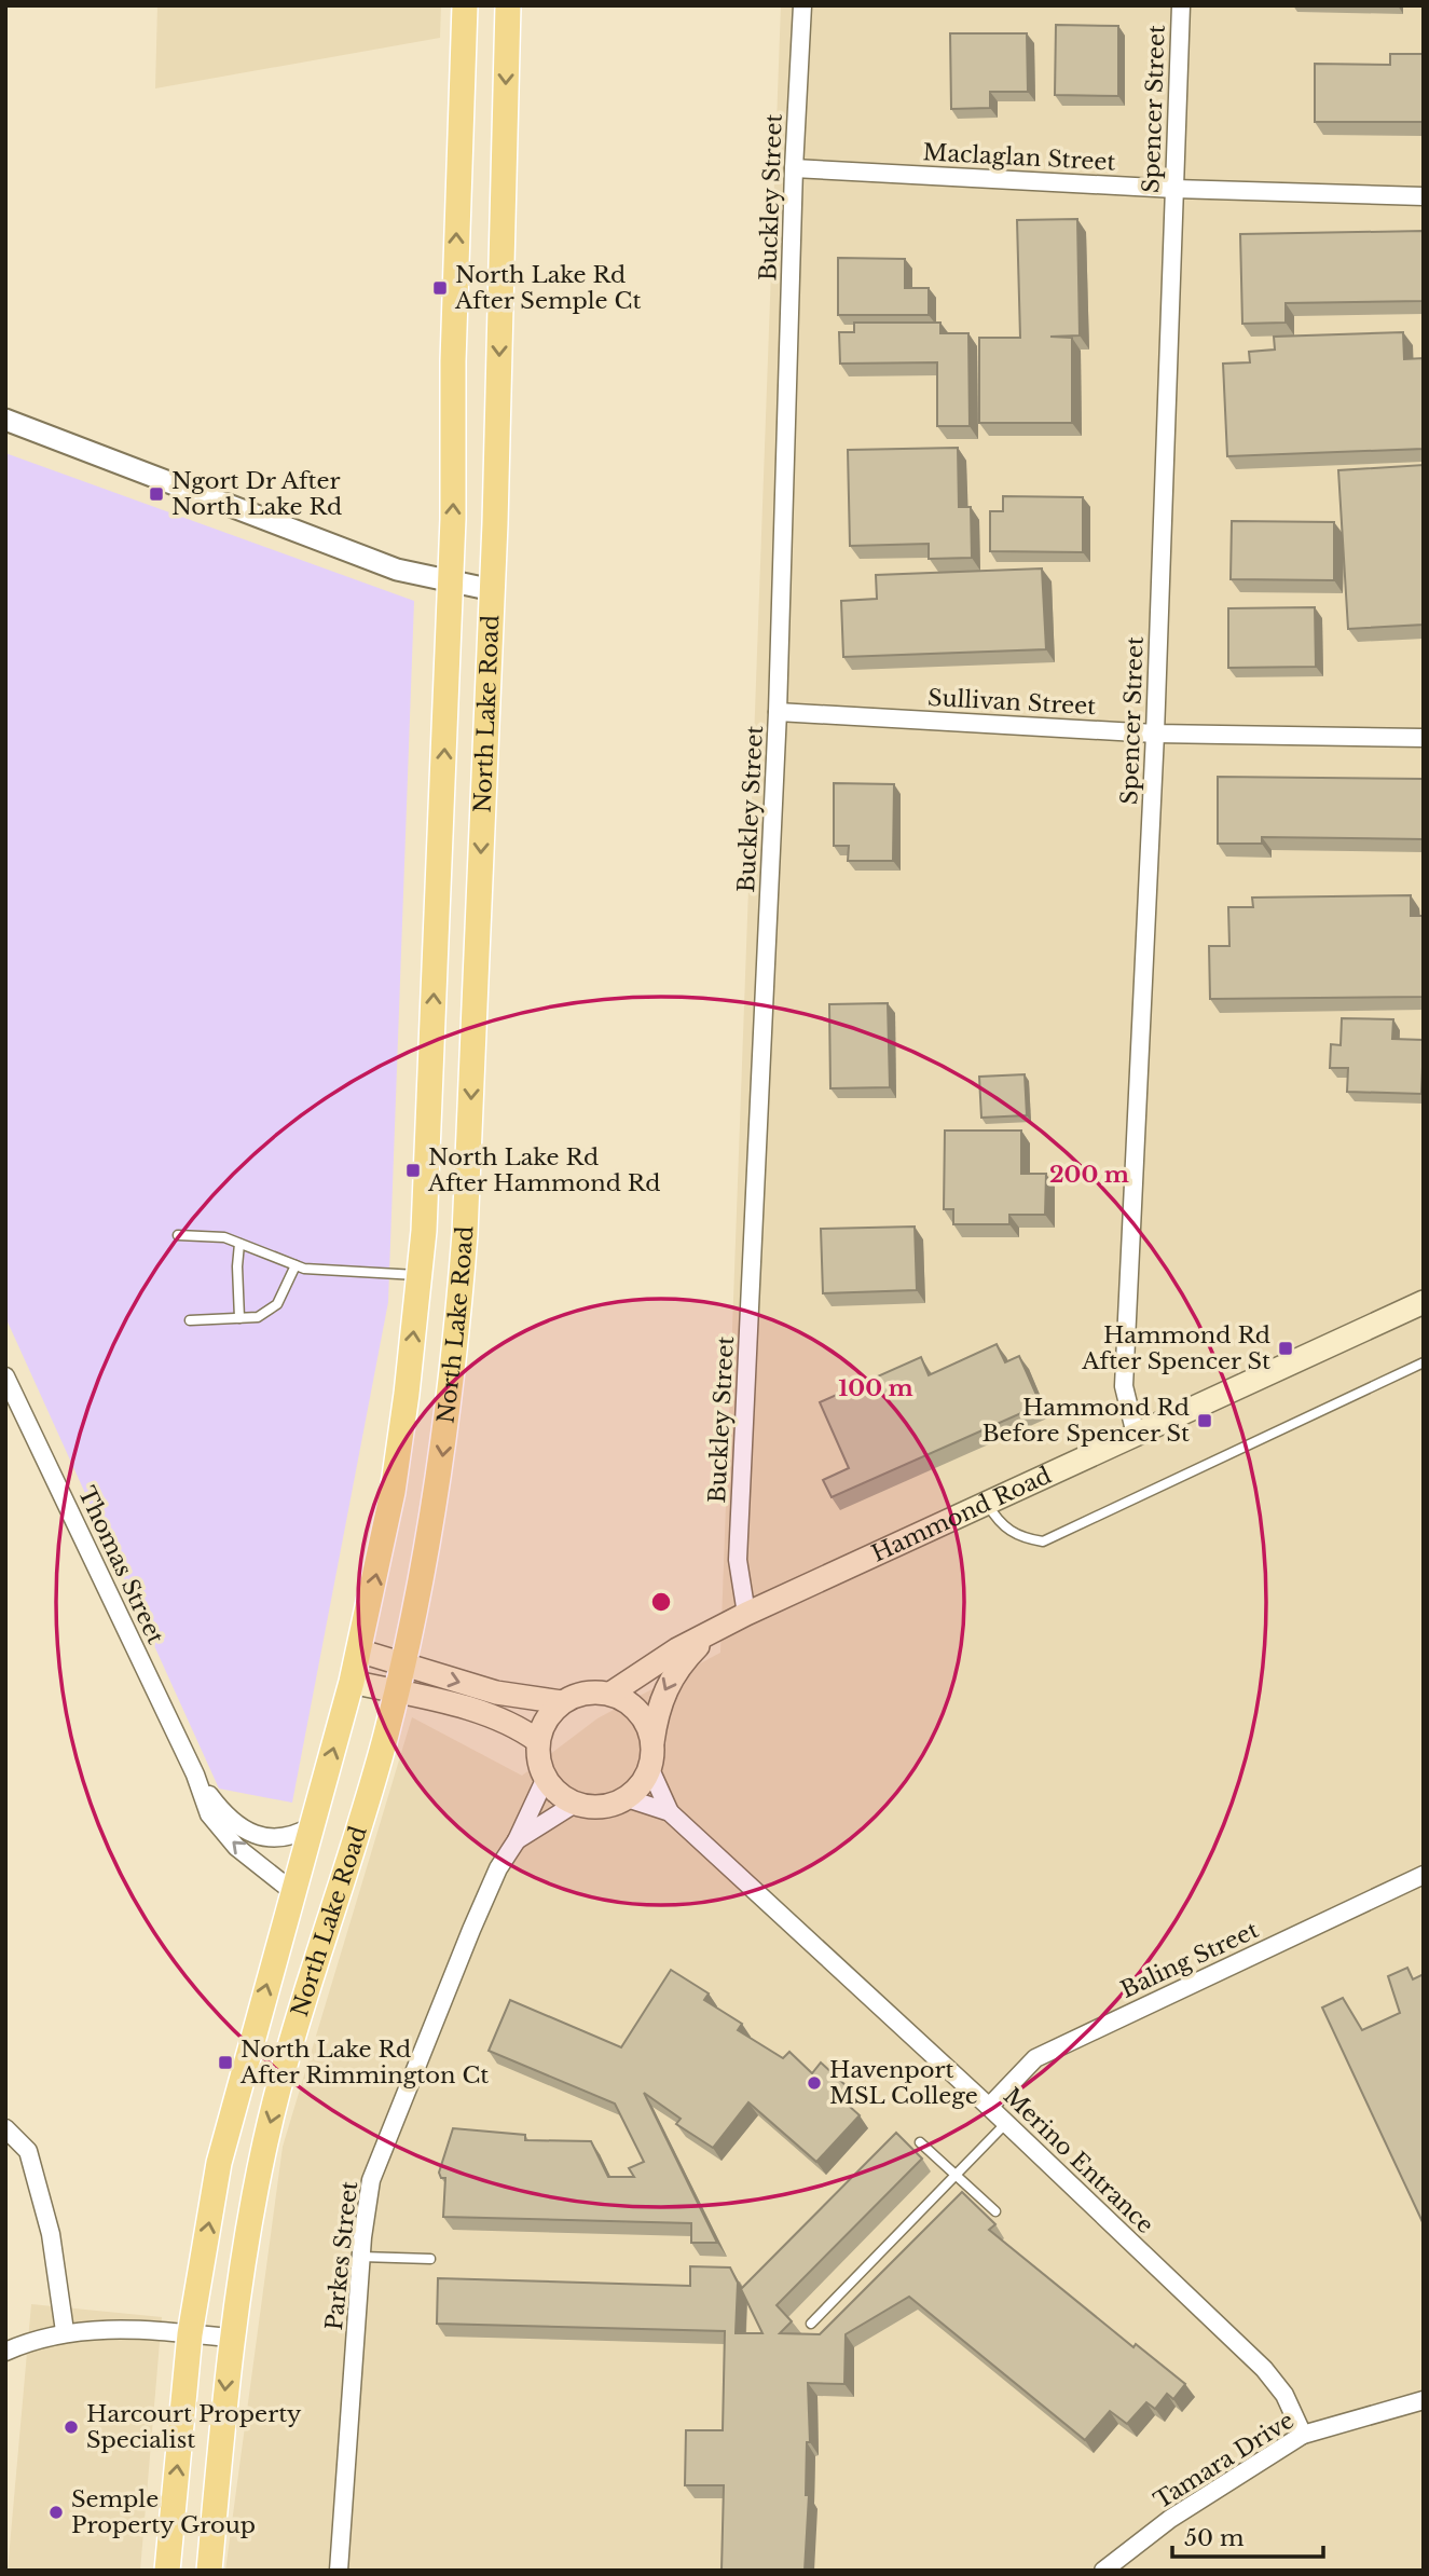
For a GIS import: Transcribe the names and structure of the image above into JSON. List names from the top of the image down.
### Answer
{
  "streets": {
    "main road": ["North Lake Road", "Hammond Road"],
    "street": [
      "Spencer Street",
      "Maclaglan Street",
      "Buckley Street",
      "Sullivan Street",
      "Thomas Street",
      "Baling Street",
      "Merino Entrance",
      "Parkes Street",
      "Tamara Drive"
    ]
  },
  "crossings": [
    ["Spencer Street", "Maclaglan Street"],
    ["Spencer Street", "Sullivan Street"],
    ["Spencer Street", "Hammond Road"],
    ["Maclaglan Street", "Buckley Street"],
    ["Buckley Street", "Sullivan Street"],
    ["Buckley Street", "Hammond Road"],
    ["North Lake Road", "Thomas Street"],
    ["Hammond Road", "Merino Entrance"],
    ["Hammond Road", "Parkes Street"],
    ["Baling Street", "Merino Entrance"],
    ["Merino Entrance", "Parkes Street"],
    ["Merino Entrance", "Tamara Drive"]
  ],
  "places": {
    "transit": [
      "North Lake Rd After Semple Ct",
      "Ngort Dr After North Lake Rd",
      "North Lake Rd After Hammond Rd",
      "Hammond Rd After Spencer St",
      "Hammond Rd Before Spencer St",
      "North Lake Rd After Rimmington Ct"
    ],
    "other": ["Havenport MSL College", "Harcourt Property Specialist", "Semple Property Group"]
  },
  "scale_bar": "50 m",
  "rings": ["200 m", "100 m"]
}
